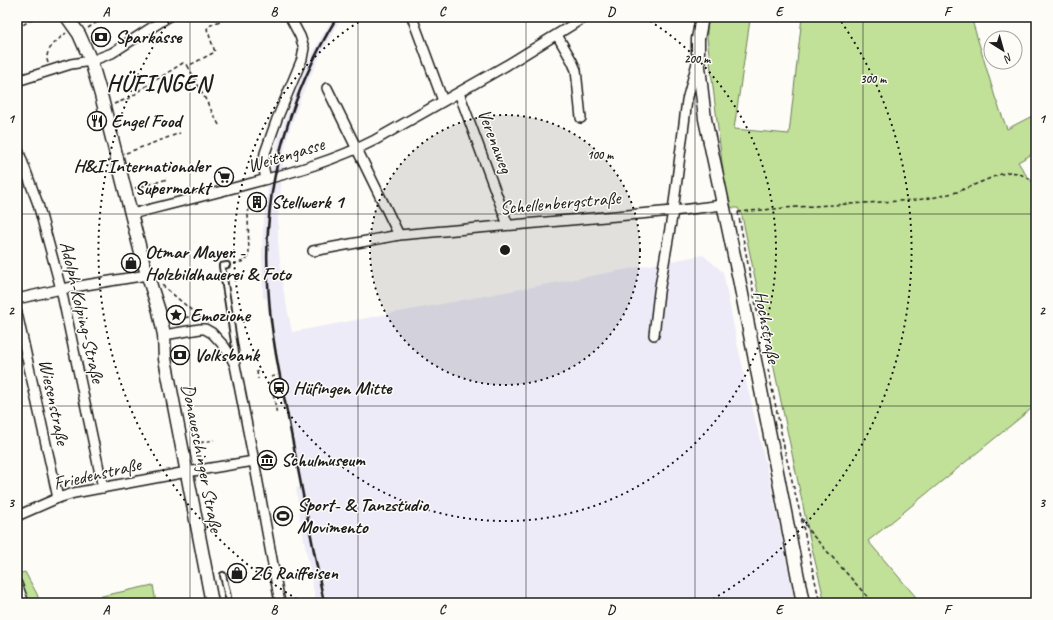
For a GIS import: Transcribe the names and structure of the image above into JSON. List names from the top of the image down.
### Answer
{
  "streets": {
    "main road": ["Hochstraße", "Donaueschinger Straße"],
    "street": [
      "Verenaweg",
      "Weitengasse",
      "Schellenbergstraße",
      "Adolph-Kolping-Straße",
      "Wiesenstraße",
      "Friedenstraße"
    ]
  },
  "crossings": [
    ["Verenaweg", "Weitengasse"],
    ["Verenaweg", "Schellenbergstraße"],
    ["Weitengasse", "Donaueschinger Straße"],
    ["Schellenbergstraße", "Hochstraße"],
    ["Adolph-Kolping-Straße", "Friedenstraße"],
    ["Wiesenstraße", "Friedenstraße"],
    ["Donaueschinger Straße", "Friedenstraße"]
  ],
  "districts": ["HÜFINGEN"],
  "places": {
    "bank": ["Sparkasse", "Volksbank"],
    "restaurant": ["Engel Food"],
    "supermarket": ["H&I Internationaler Supermarkt"],
    "building": ["Stellwerk 1"],
    "shop": ["Otmar Mayer - Holzbildhauerei & Foto", "ZG Raiffeisen"],
    "place": ["Emozione"],
    "station": ["Hüfingen Mitte"],
    "museum": ["Schulmuseum"],
    "sports": ["Sport- & Tanzstudio Movimento"]
  },
  "north": "bottom right",
  "grid": {
    "columns": [
      "A",
      "B",
      "C",
      "D",
      "E",
      "F"
    ],
    "rows": ["1", "2", "3"]
  },
  "rings": ["200 m", "300 m", "100 m"]
}
